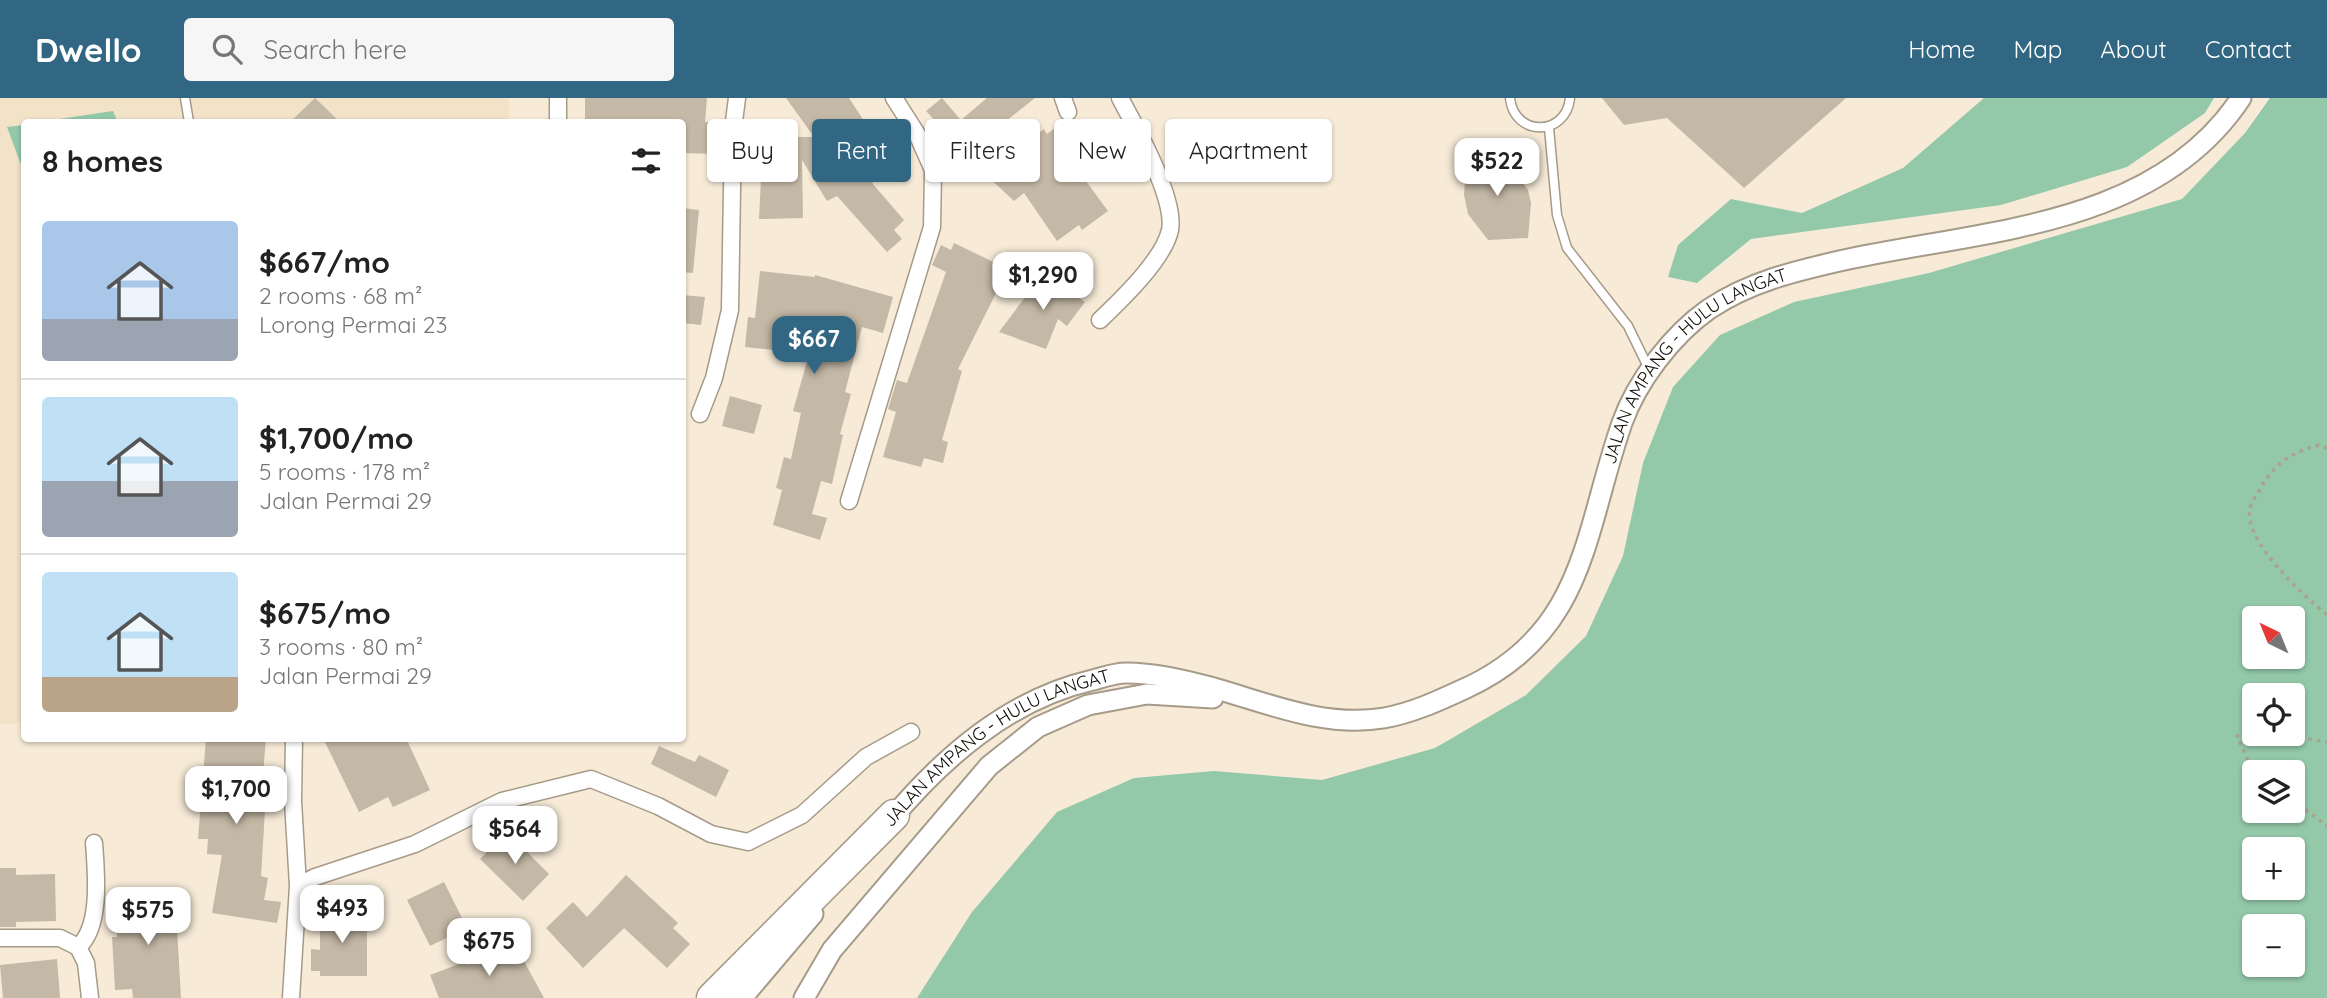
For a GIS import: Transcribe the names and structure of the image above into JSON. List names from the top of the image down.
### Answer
{
  "streets": {
    "street": ["JALAN AMPANG - HULU LANGAT"]
  },
  "north": "top left",
  "page": {
    "header": "Dwello",
    "search": "Search here",
    "nav": [
      "Home",
      "Map",
      "About",
      "Contact"
    ],
    "chip": [
      "Buy",
      "Rent",
      "Filters",
      "New",
      "Apartment"
    ],
    "heading": "8 homes",
    "price": [
      "$522",
      "$1,290",
      "$667",
      "$1,700",
      "$564",
      "$493",
      "$575",
      "$675"
    ],
    "list": [
      {
        "name": "$667/mo",
        "note": "2 rooms · 68 m² · Lorong Permai 23"
      },
      {
        "name": "$1,700/mo",
        "note": "5 rooms · 178 m² · Jalan Permai 29"
      },
      {
        "name": "$675/mo",
        "note": "3 rooms · 80 m² · Jalan Permai 29"
      }
    ],
    "map_buttons": ["+", "−"]
  }
}
